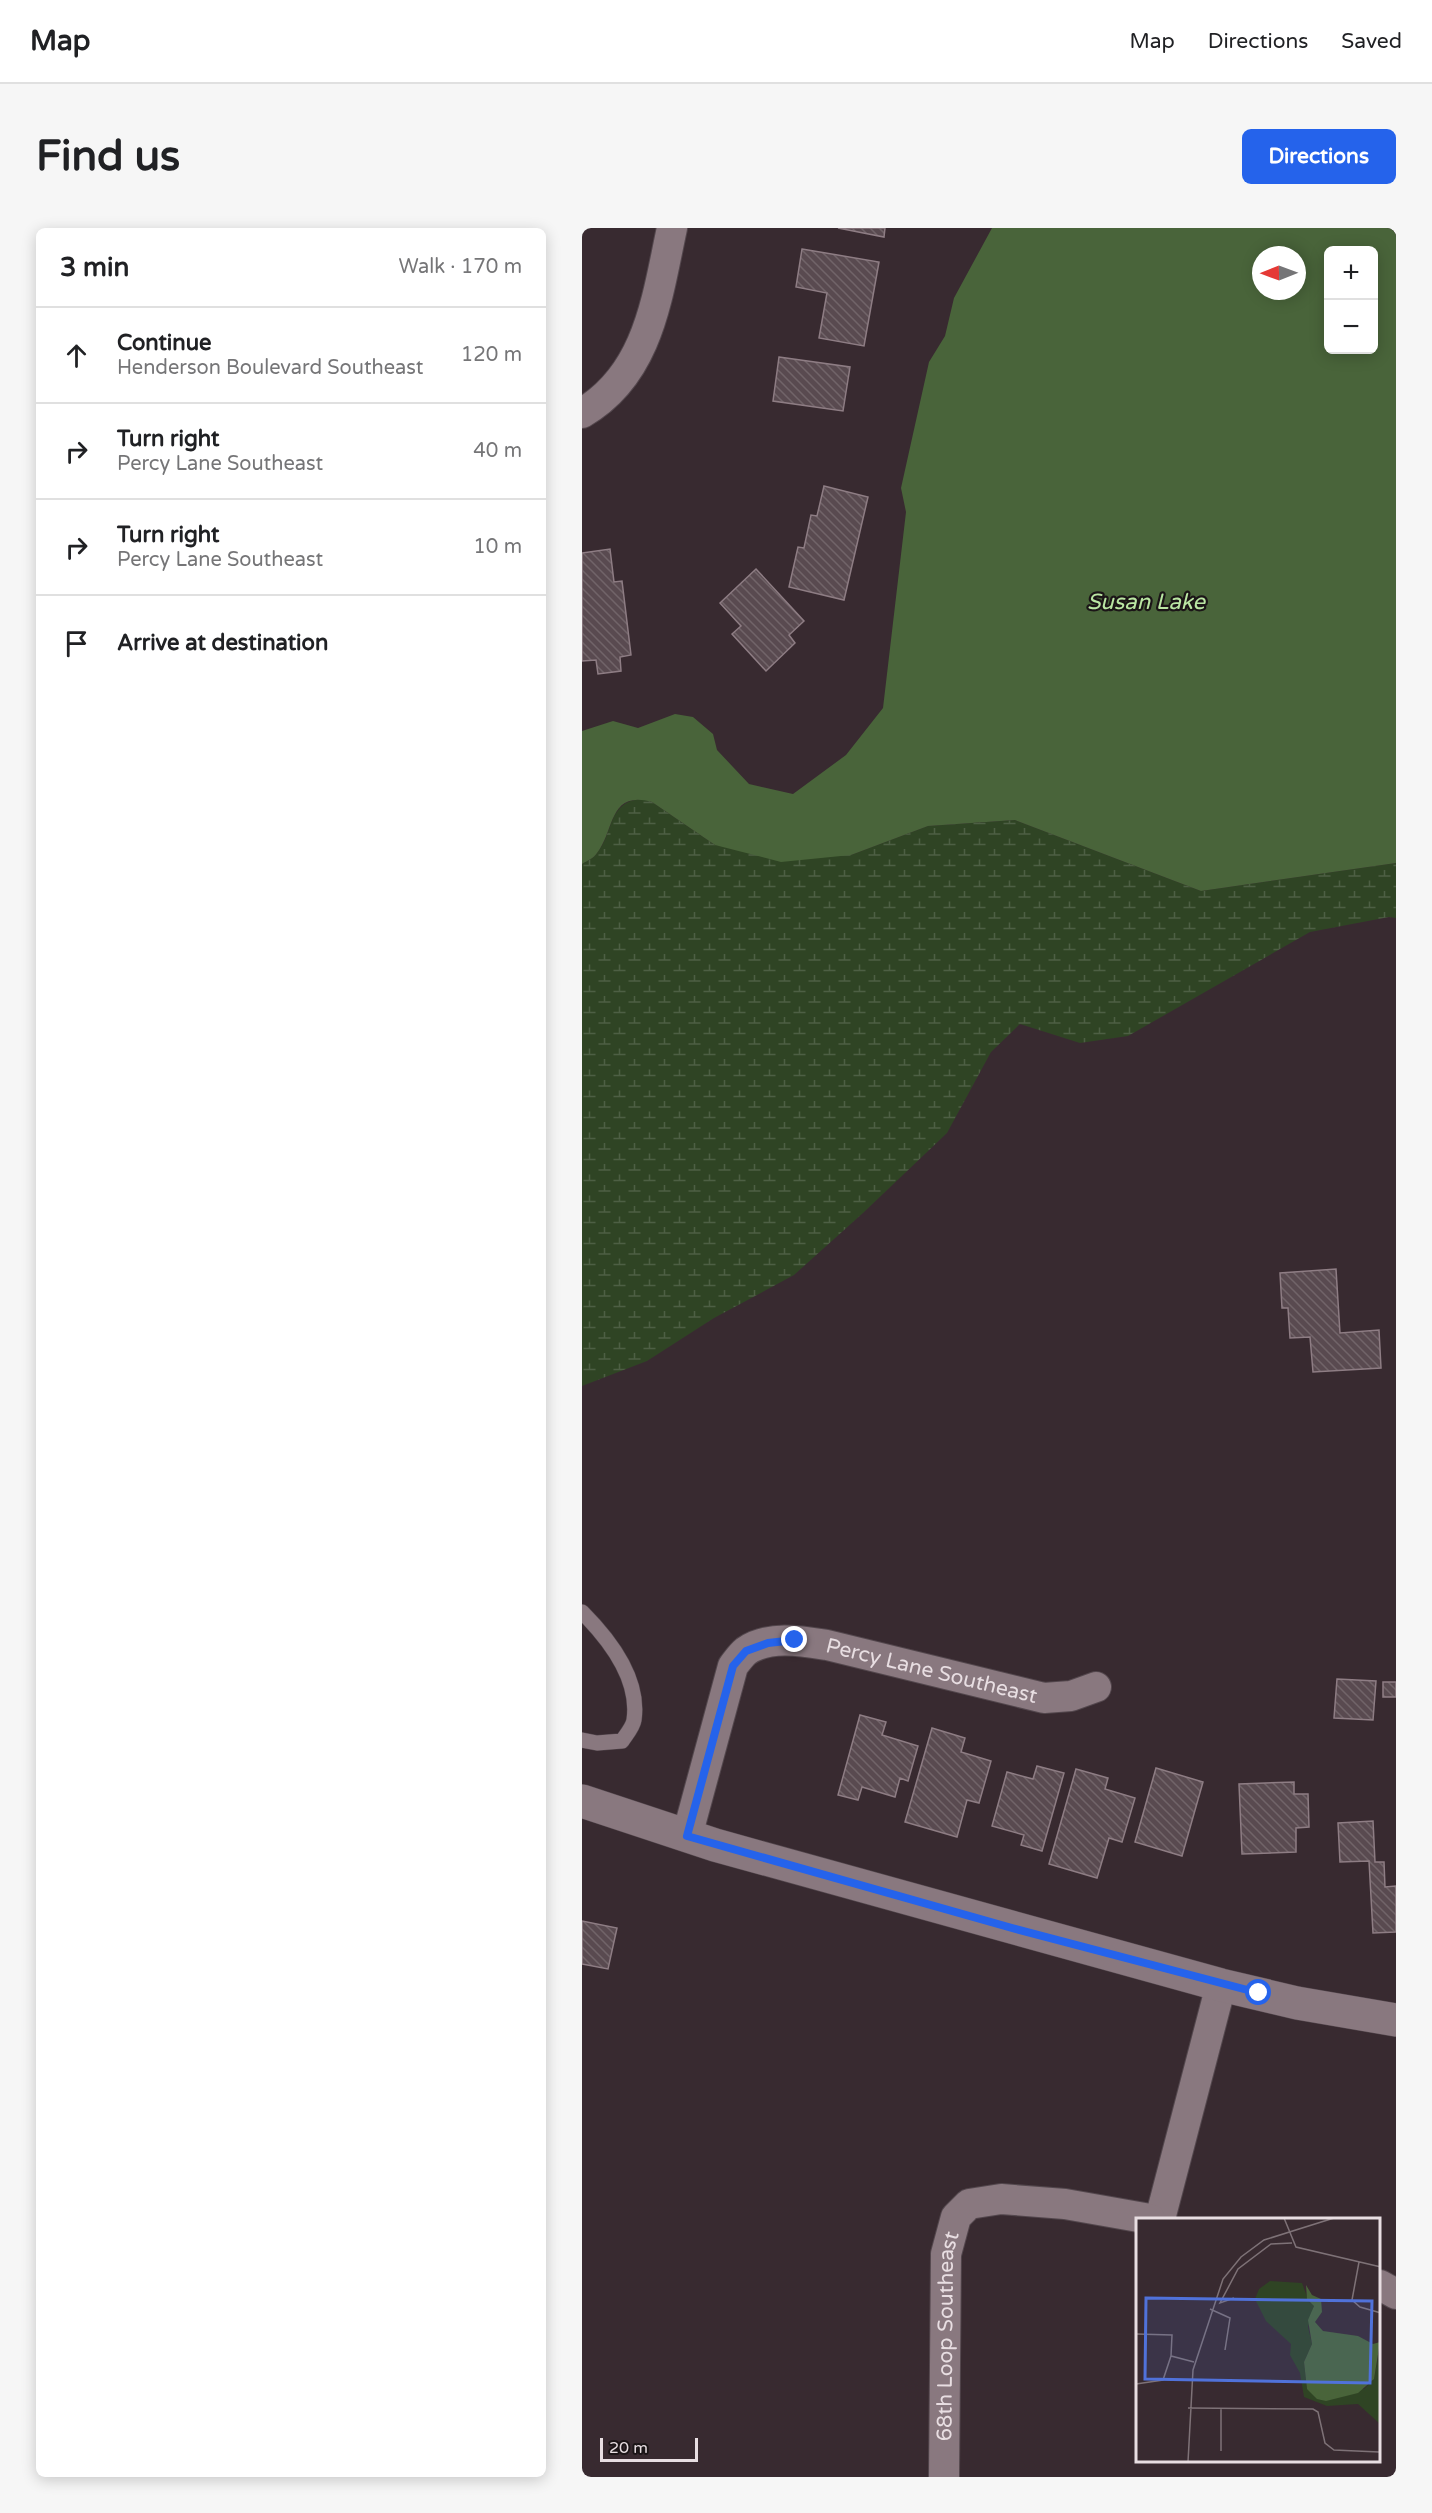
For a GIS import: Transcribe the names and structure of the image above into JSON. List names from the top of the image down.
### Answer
{
  "streets": {
    "street": ["Percy Lane Southeast", "68th Loop Southeast"]
  },
  "water": ["Susan Lake"],
  "scale_bar": "20 m",
  "north": "left",
  "page": {
    "header": "Map",
    "nav": ["Map", "Directions", "Saved"],
    "buttons": "Directions",
    "title": "Find us",
    "heading": ["3 min", "Walk · 170 m"],
    "map_buttons": ["+", "−"],
    "list": [
      ["Continue", "Henderson Boulevard Southeast", "120 m"],
      ["Turn right", "Percy Lane Southeast", "40 m"],
      ["Turn right", "Percy Lane Southeast", "10 m"],
      "Arrive at destination"
    ],
    "scale": "20 m"
  }
}
